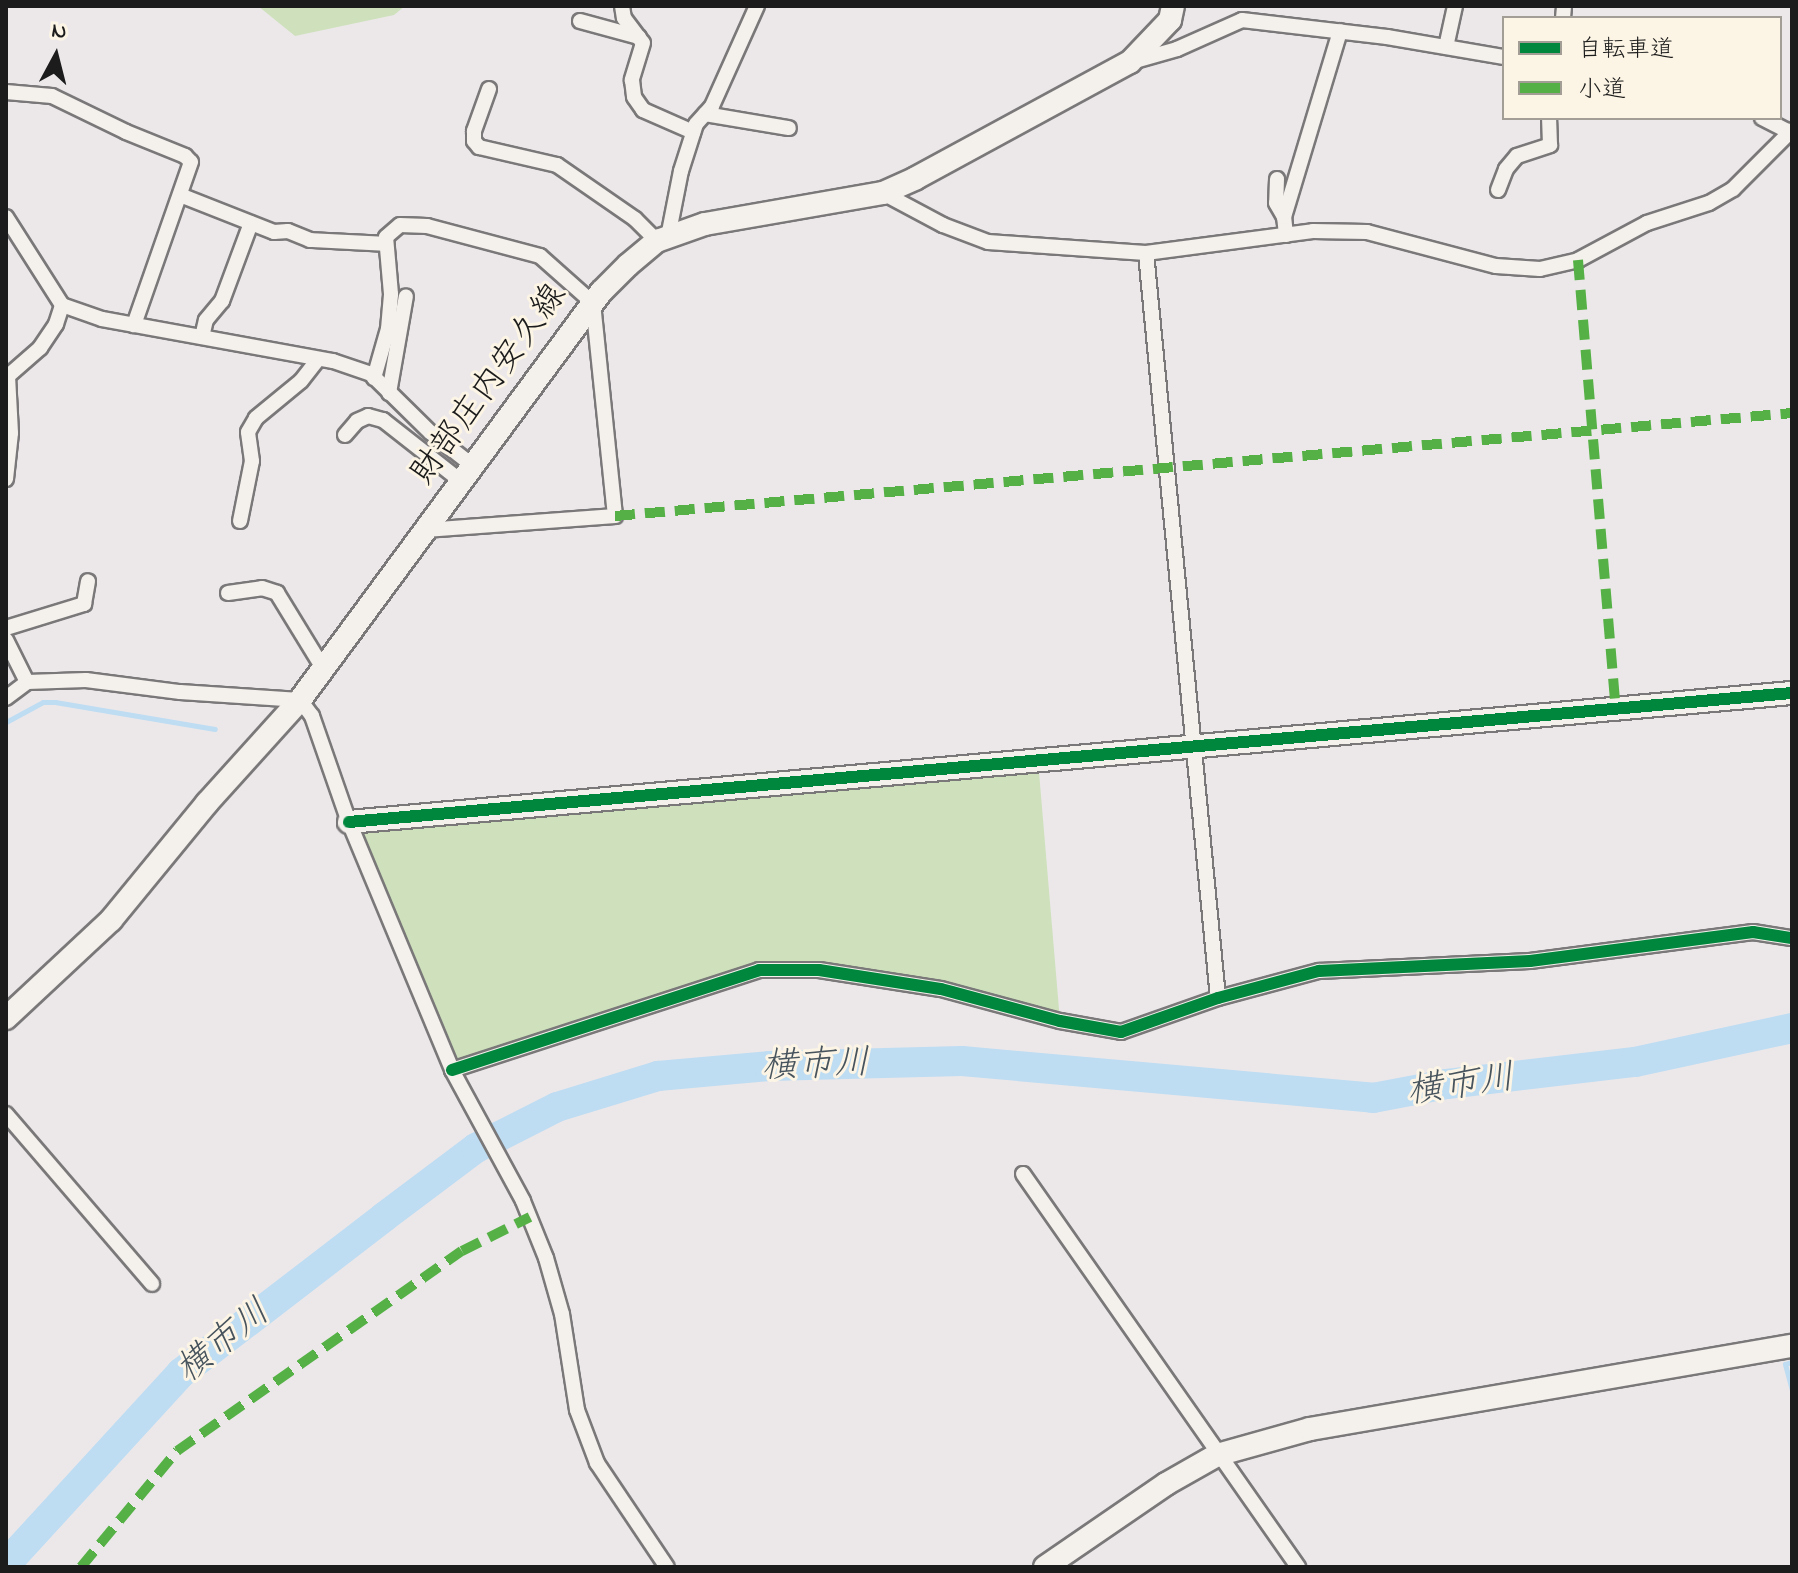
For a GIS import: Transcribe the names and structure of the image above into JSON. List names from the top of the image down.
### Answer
{
  "streets": {
    "street": ["財部庄内安久線"]
  },
  "water": ["横市川"],
  "legend": ["自転車道", "小道"],
  "north": "top"
}
